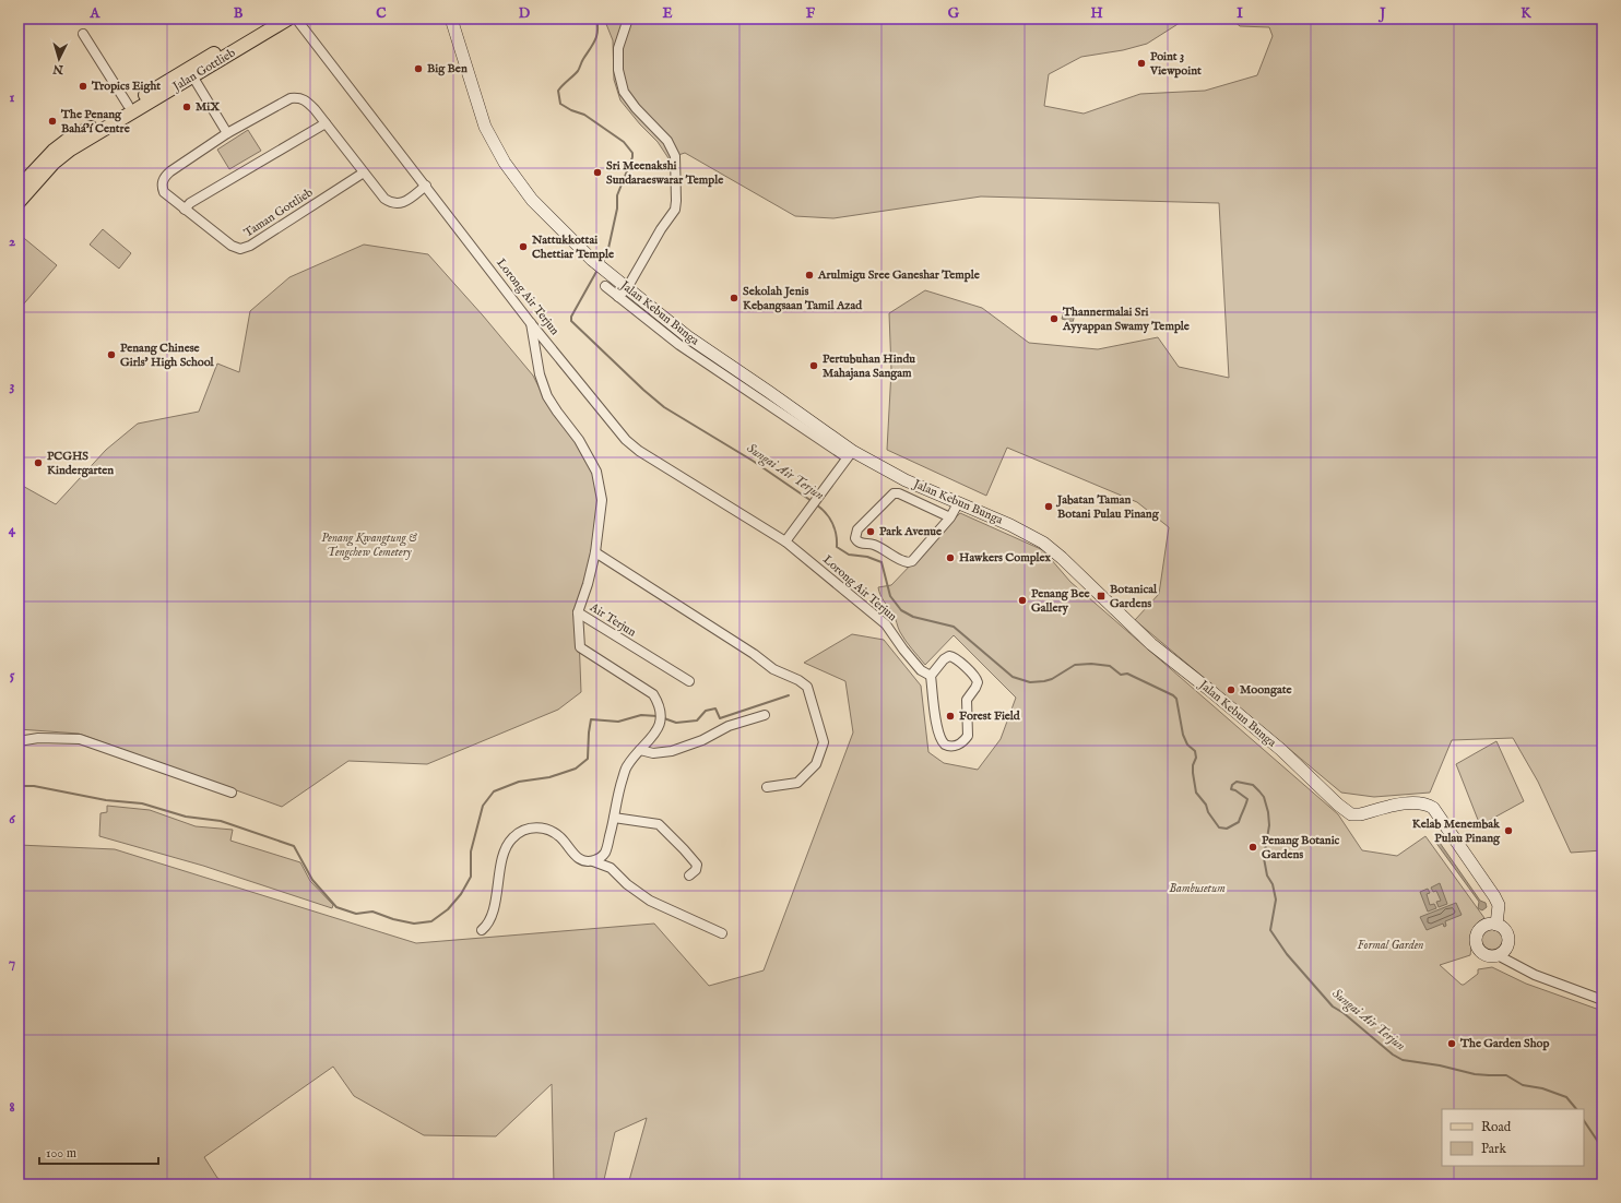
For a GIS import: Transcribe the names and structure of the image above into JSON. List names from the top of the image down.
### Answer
{
  "streets": {
    "main road": ["Jalan Gottlieb"],
    "street": [
      "Taman Gottlieb",
      "Lorong Air Terjun",
      "Jalan Kebun Bunga",
      "Air Terjun"
    ]
  },
  "crossings": [
    ["Taman Gottlieb", "Lorong Air Terjun"],
    ["Lorong Air Terjun", "Air Terjun"]
  ],
  "water": ["Sungai Air Terjun"],
  "parks": ["Penang Kwangtung & Tengchew Cemetery", "Bambusetum", "Formal Garden"],
  "places": {
    "other": [
      "Point 3 Viewpoint",
      "Big Ben",
      "Tropics Eight",
      "MiX",
      "The Penang Bahá’í Centre",
      "Sri Meenakshi Sundaraeswarar Temple",
      "Nattukkottai Chettiar Temple",
      "Arulmigu Sree Ganeshar Temple",
      "Sekolah Jenis Kebangsaan Tamil Azad",
      "Thannermalai Sri Ayyappan Swamy Temple",
      "Penang Chinese Girls' High School",
      "Pertubuhan Hindu Mahajana Sangam",
      "PCGHS Kindergarten",
      "Jabatan Taman Botani Pulau Pinang",
      "Park Avenue",
      "Hawkers Complex",
      "Penang Bee Gallery",
      "Moongate",
      "Forest Field",
      "Kelab Menembak Pulau Pinang",
      "Penang Botanic Gardens",
      "The Garden Shop"
    ],
    "transit": ["Botanical Gardens"]
  },
  "legend": ["Road", "Park"],
  "scale_bar": "100 m",
  "north": "bottom",
  "grid": {
    "columns": [
      "A",
      "B",
      "C",
      "D",
      "E",
      "F",
      "G",
      "H",
      "I",
      "J",
      "K"
    ],
    "rows": [
      "1",
      "2",
      "3",
      "4",
      "5",
      "6",
      "7",
      "8"
    ]
  }
}
